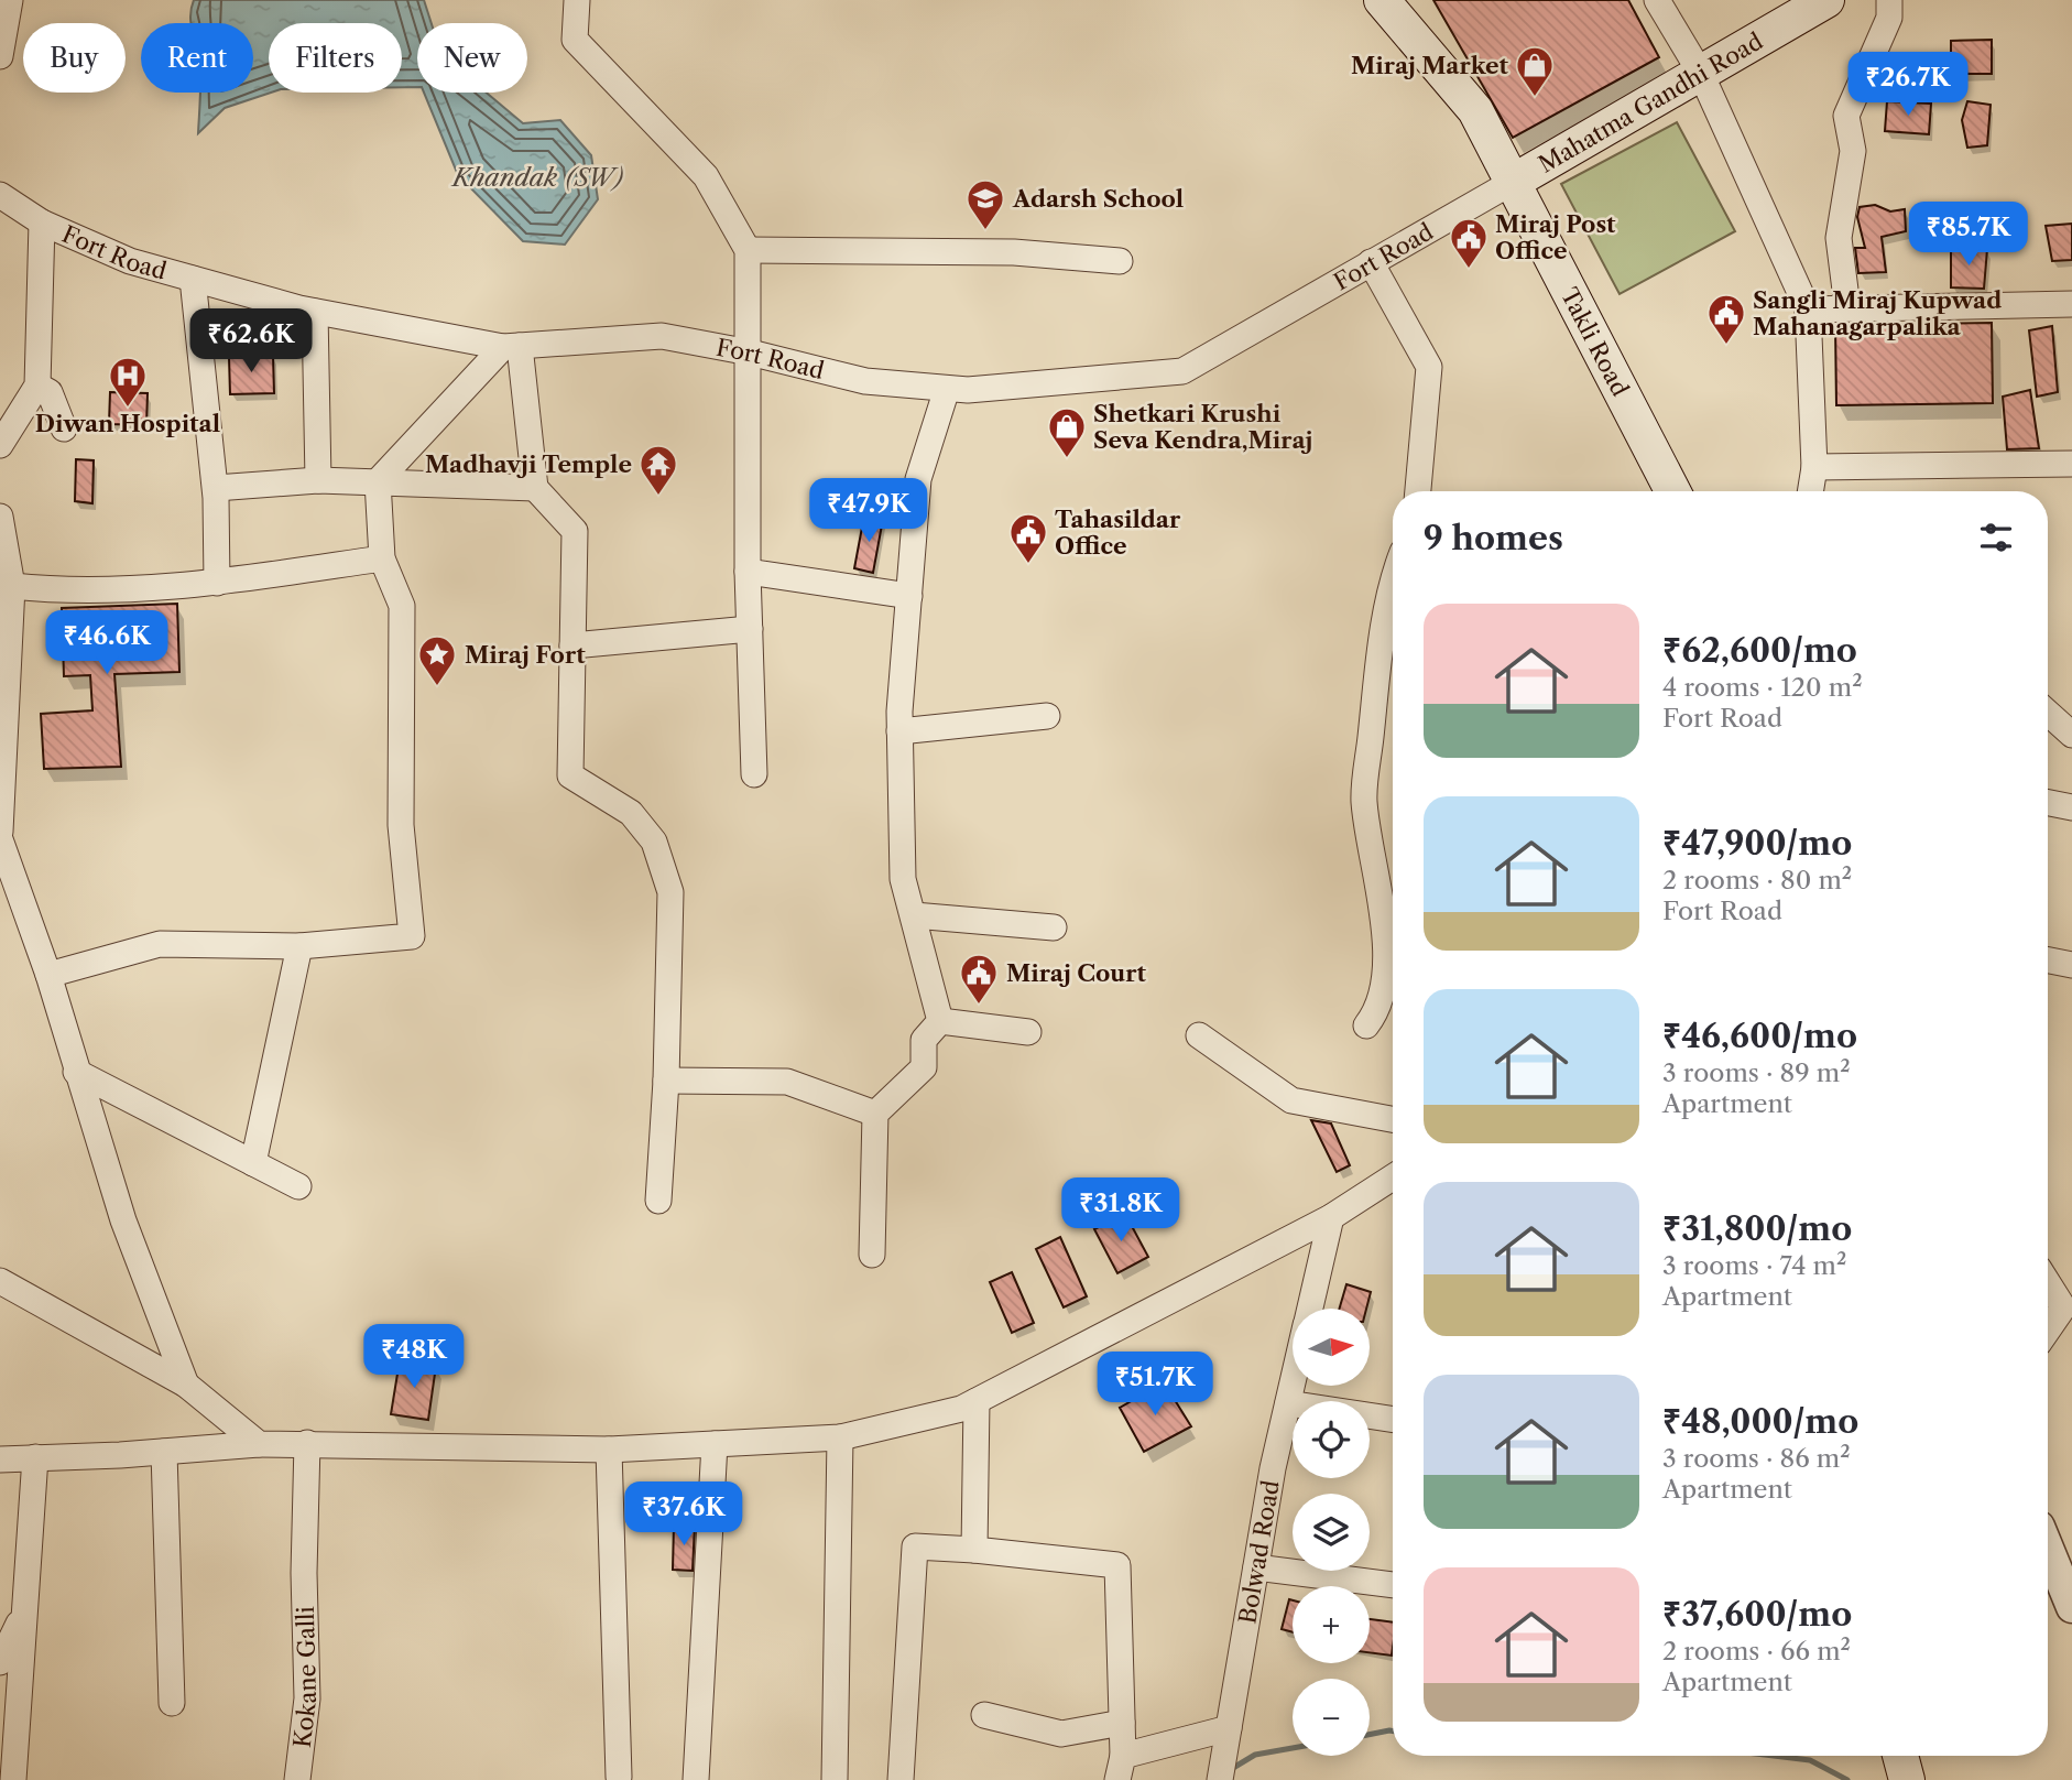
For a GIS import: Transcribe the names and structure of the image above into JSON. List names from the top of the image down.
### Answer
{
  "streets": {
    "main road": ["Mahatma Gandhi Road", "Takli Road"],
    "street": ["Fort Road", "Bolwad Road", "Kokane Galli"]
  },
  "crossings": [
    ["Mahatma Gandhi Road", "Fort Road"],
    ["Mahatma Gandhi Road", "Takli Road"],
    ["Fort Road", "Takli Road"]
  ],
  "water": ["Khandak (SW)"],
  "places": {
    "shop": ["Miraj Market", "Shetkari Krushi Seva Kendra,Miraj"],
    "school or university": ["Adarsh School"],
    "public building": [
      "Miraj Post Office",
      "Sangli Miraj Kupwad Mahanagarpalika",
      "Tahasildar Office",
      "Miraj Court"
    ],
    "hospital": ["Diwan Hospital"],
    "temple": ["Madhavji Temple"],
    "place": ["Miraj Fort"]
  },
  "north": "right",
  "page": {
    "chip": [
      "Buy",
      "Rent",
      "Filters",
      "New"
    ],
    "price": [
      "₹26.7K",
      "₹85.7K",
      "₹62.6K",
      "₹47.9K",
      "₹46.6K",
      "₹31.8K",
      "₹48K",
      "₹51.7K",
      "₹37.6K"
    ],
    "heading": "9 homes",
    "list": [
      {
        "name": "₹62,600/mo",
        "note": "4 rooms · 120 m² · Fort Road"
      },
      {
        "name": "₹47,900/mo",
        "note": "2 rooms · 80 m² · Fort Road"
      },
      {
        "name": "₹46,600/mo",
        "note": "3 rooms · 89 m² · Apartment"
      },
      {
        "name": "₹31,800/mo",
        "note": "3 rooms · 74 m² · Apartment"
      },
      {
        "name": "₹48,000/mo",
        "note": "3 rooms · 86 m² · Apartment"
      },
      {
        "name": "₹37,600/mo",
        "note": "2 rooms · 66 m² · Apartment"
      }
    ],
    "map_buttons": ["+", "−"]
  }
}
